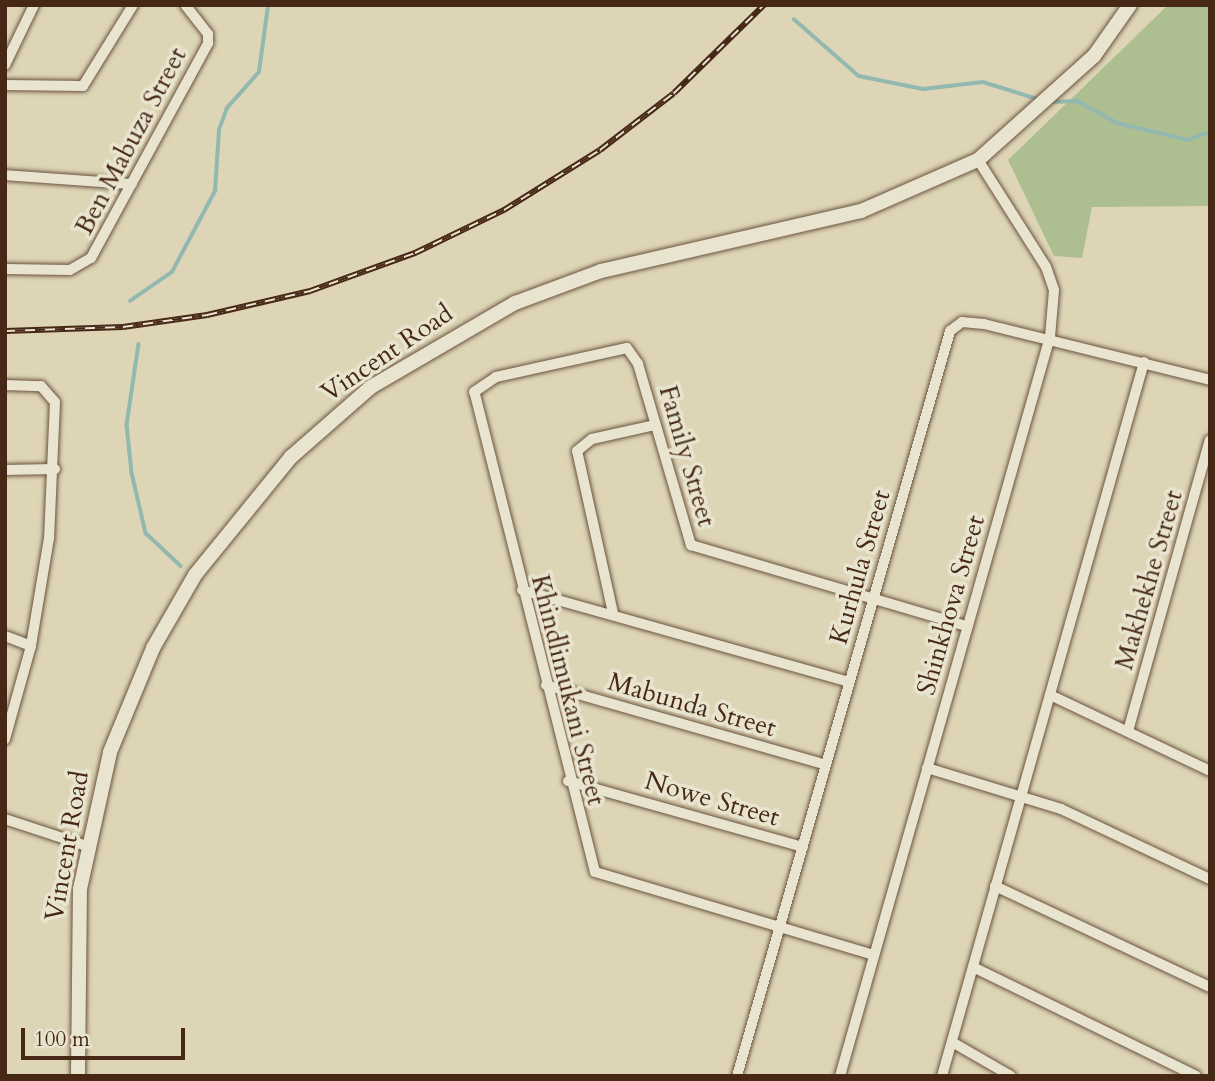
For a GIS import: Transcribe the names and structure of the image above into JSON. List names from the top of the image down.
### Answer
{
  "streets": {
    "main road": ["Vincent Road"],
    "street": [
      "Ben Mabuza Street",
      "Family Street",
      "Kurhula Street",
      "Makhekhe Street",
      "Shinkhova Street",
      "Khindlimukani Street",
      "Mabunda Street",
      "Nowe Street"
    ]
  },
  "crossings": [
    ["Vincent Road", "Shinkhova Street"],
    ["Family Street", "Kurhula Street"],
    ["Family Street", "Shinkhova Street"],
    ["Family Street", "Khindlimukani Street"],
    ["Kurhula Street", "Shinkhova Street"],
    ["Kurhula Street", "Khindlimukani Street"],
    ["Kurhula Street", "Mabunda Street"],
    ["Kurhula Street", "Nowe Street"],
    ["Shinkhova Street", "Khindlimukani Street"],
    ["Khindlimukani Street", "Mabunda Street"],
    ["Khindlimukani Street", "Nowe Street"]
  ],
  "scale_bar": "100 m"
}
